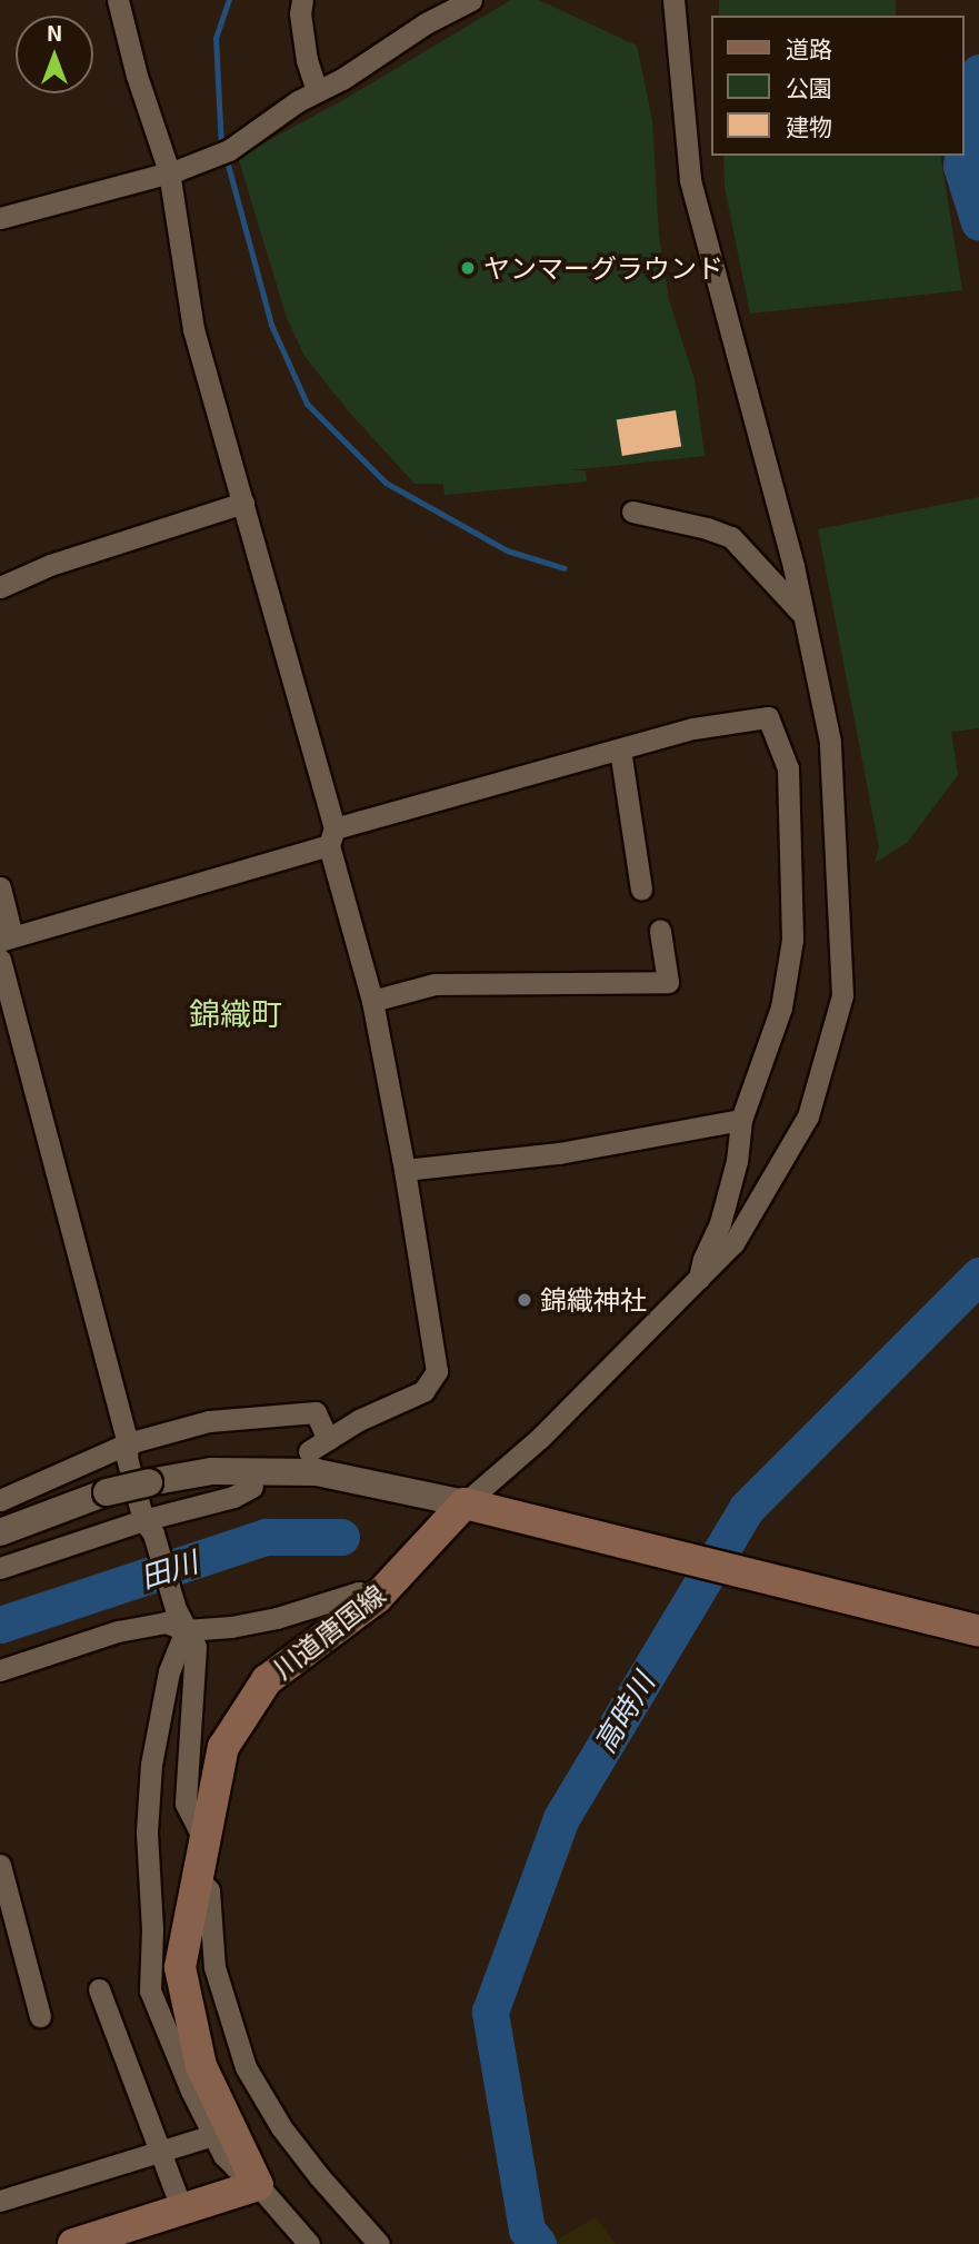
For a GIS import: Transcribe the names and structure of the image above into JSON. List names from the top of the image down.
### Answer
{
  "streets": {
    "main road": ["川道唐国線"]
  },
  "districts": ["錦織町"],
  "water": ["田川", "高時川"],
  "places": ["ヤンマーグラウンド", "錦織神社"],
  "legend": ["道路", "公園", "建物"],
  "north": "top"
}
